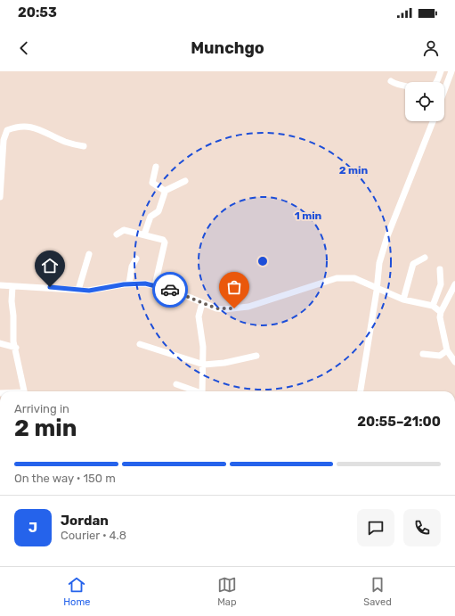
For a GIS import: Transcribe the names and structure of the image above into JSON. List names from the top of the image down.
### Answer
{
  "page": {
    "status": "20:53",
    "header": "Munchgo",
    "heading": ["2 min", "Arriving in", "20:55–21:00"],
    "panel": ["Jordan", "Courier · 4.8"],
    "bar": "On the way · 150 m",
    "round": "J",
    "tabs": ["Home", "Map", "Saved"]
  },
  "rings": ["2 min", "1 min"]
}
